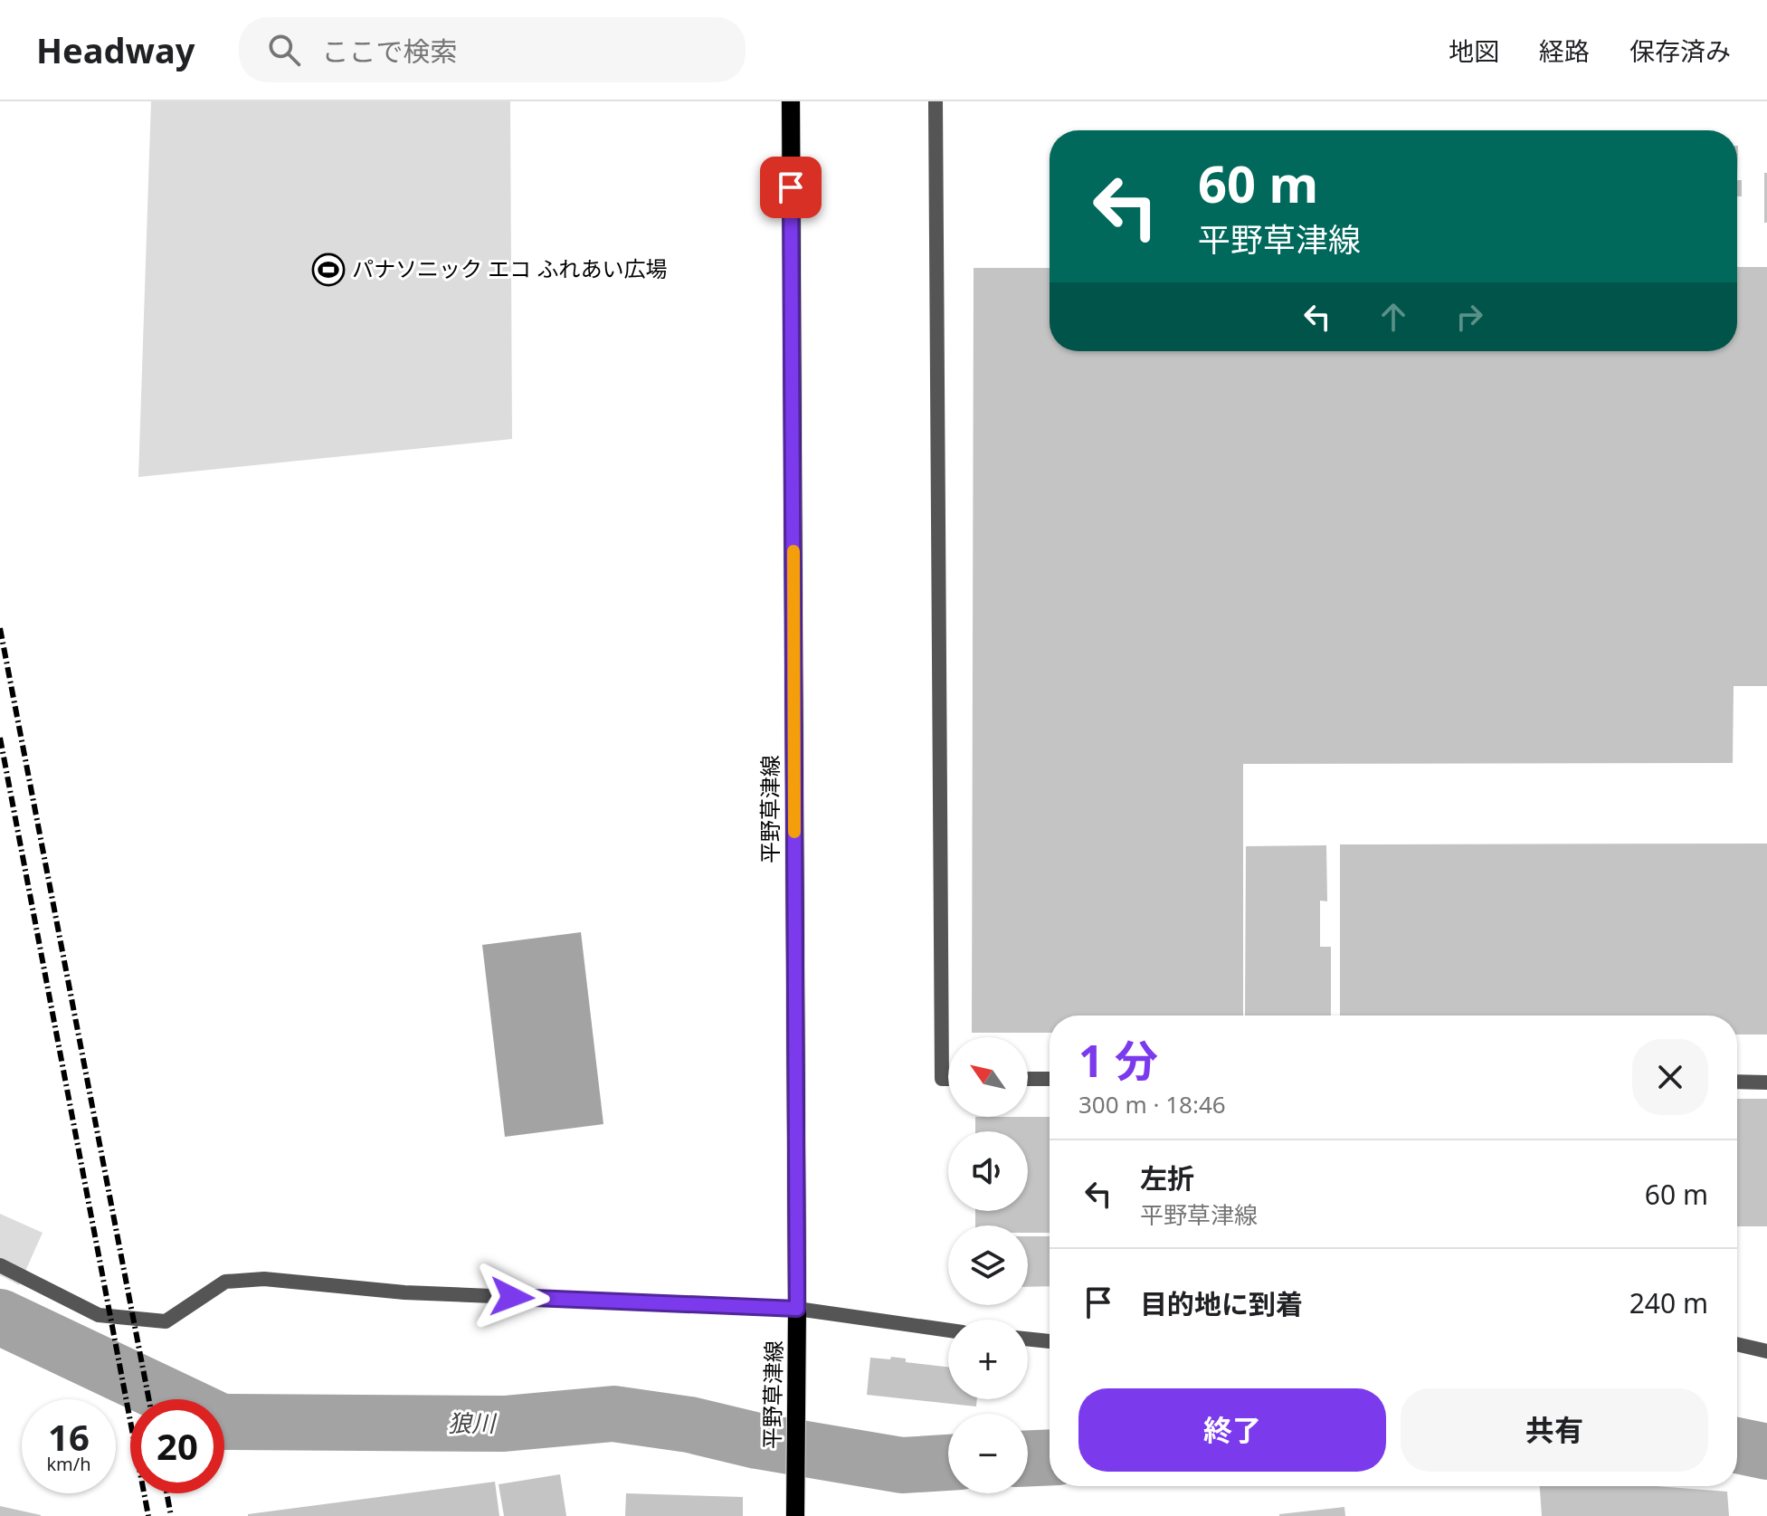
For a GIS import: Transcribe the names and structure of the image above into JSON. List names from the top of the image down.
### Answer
{
  "streets": {
    "main road": ["平野草津線"]
  },
  "water": ["狼川"],
  "places": {
    "sports": ["パナソニック エコ ふれあい広場"]
  },
  "north": "top left",
  "page": {
    "header": "Headway",
    "search": "ここで検索",
    "nav": ["地図", "経路", "保存済み"],
    "turn": ["60 m", "平野草津線"],
    "heading": ["1 分", "300 m · 18:46"],
    "map_buttons": ["+", "−"],
    "list": [
      {
        "name": "左折",
        "note": "平野草津線",
        "value": "60 m"
      },
      {
        "name": "目的地に到着",
        "value": "240 m"
      }
    ],
    "buttons": ["終了", "共有"],
    "speed": "16 km/h",
    "limit": "20"
  }
}
